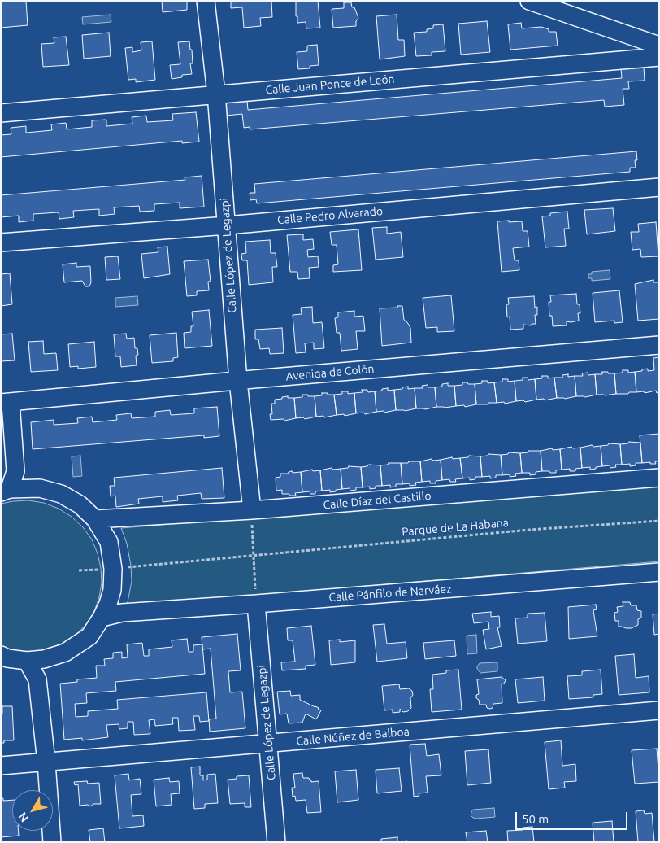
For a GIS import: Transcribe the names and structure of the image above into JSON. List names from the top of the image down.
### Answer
{
  "streets": {
    "street": [
      "Calle Juan Ponce de León",
      "Calle Pedro Alvarado",
      "Calle López de Legazpi",
      "Avenida de Colón",
      "Calle Díaz del Castillo",
      "Calle Pánfilo de Narváez",
      "Calle Núñez de Balboa"
    ],
    "path": ["Parque de La Habana"]
  },
  "crossings": [
    ["Calle Juan Ponce de León", "Calle López de Legazpi"],
    ["Calle Pedro Alvarado", "Calle López de Legazpi"],
    ["Calle López de Legazpi", "Avenida de Colón"],
    ["Calle López de Legazpi", "Calle Díaz del Castillo"],
    ["Calle López de Legazpi", "Calle Pánfilo de Narváez"],
    ["Calle López de Legazpi", "Calle Núñez de Balboa"]
  ],
  "scale_bar": "50 m",
  "north": "bottom left"
}
